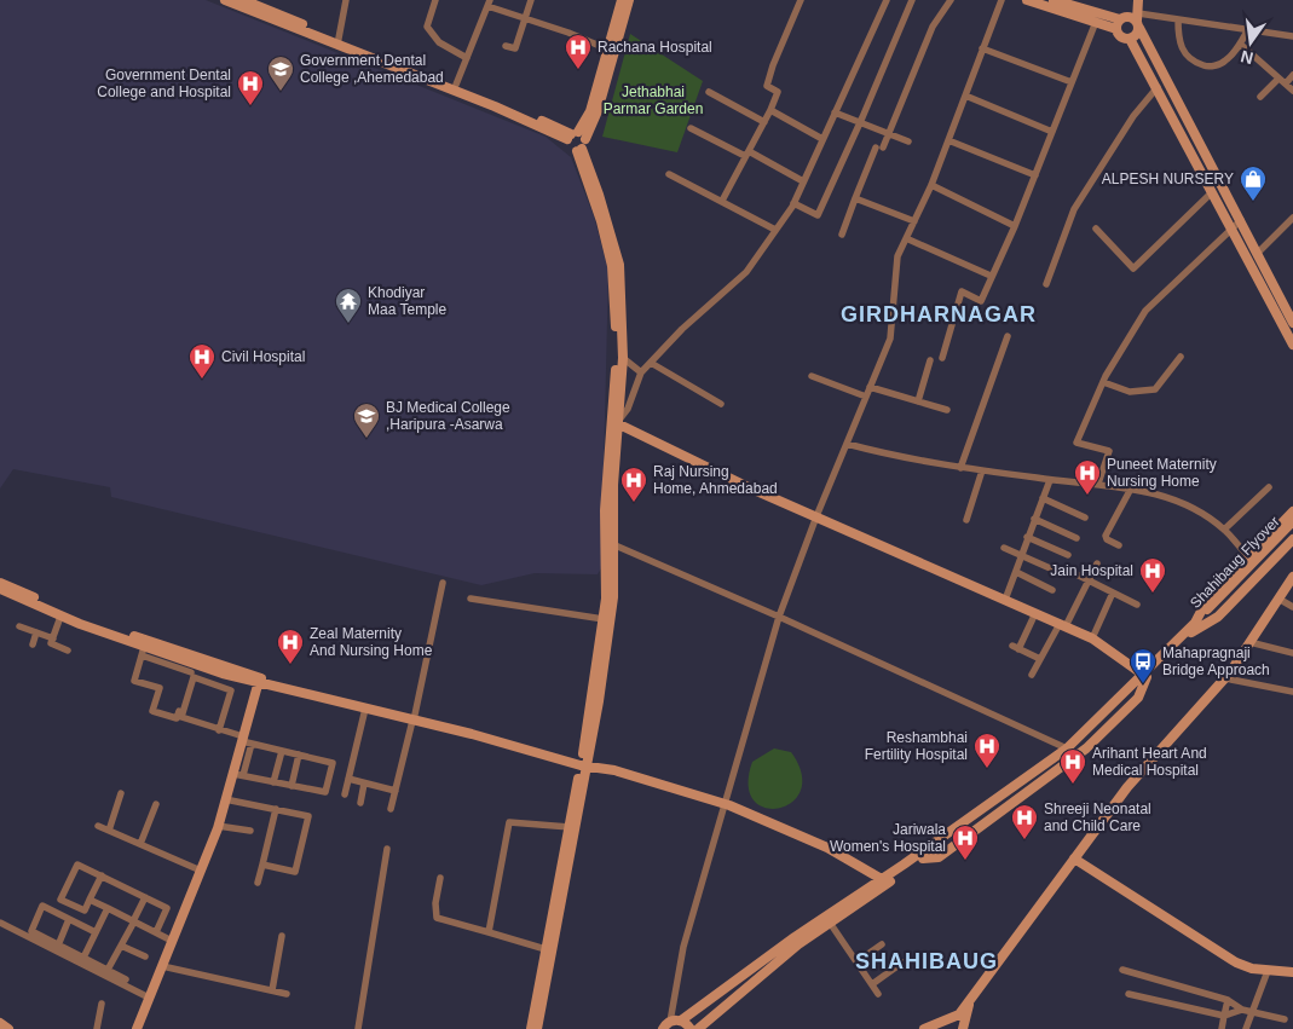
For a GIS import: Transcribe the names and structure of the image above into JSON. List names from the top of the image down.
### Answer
{
  "streets": {
    "main road": ["Shahibaug Flyover"]
  },
  "districts": ["GIRDHARNAGAR", "SHAHIBAUG"],
  "parks": ["Jethabhai Parmar Garden"],
  "places": {
    "hospital": [
      "Rachana Hospital",
      "Government Dental College and Hospital",
      "Civil Hospital",
      "Puneet Maternity Nursing Home",
      "Raj Nursing Home, Ahmedabad",
      "Jain Hospital",
      "Zeal Maternity And Nursing Home",
      "Reshambhai Fertility Hospital",
      "Arihant Heart And Medical Hospital",
      "Shreeji Neonatal and Child Care",
      "Jariwala Women's Hospital"
    ],
    "school or university": ["Government Dental College ,Ahemedabad", "BJ Medical College ,Haripura -Asarwa"],
    "shop": ["ALPESH NURSERY"],
    "temple": ["Khodiyar Maa Temple"],
    "bus stop": ["Mahapragnaji Bridge Approach"]
  },
  "north": "bottom"
}
